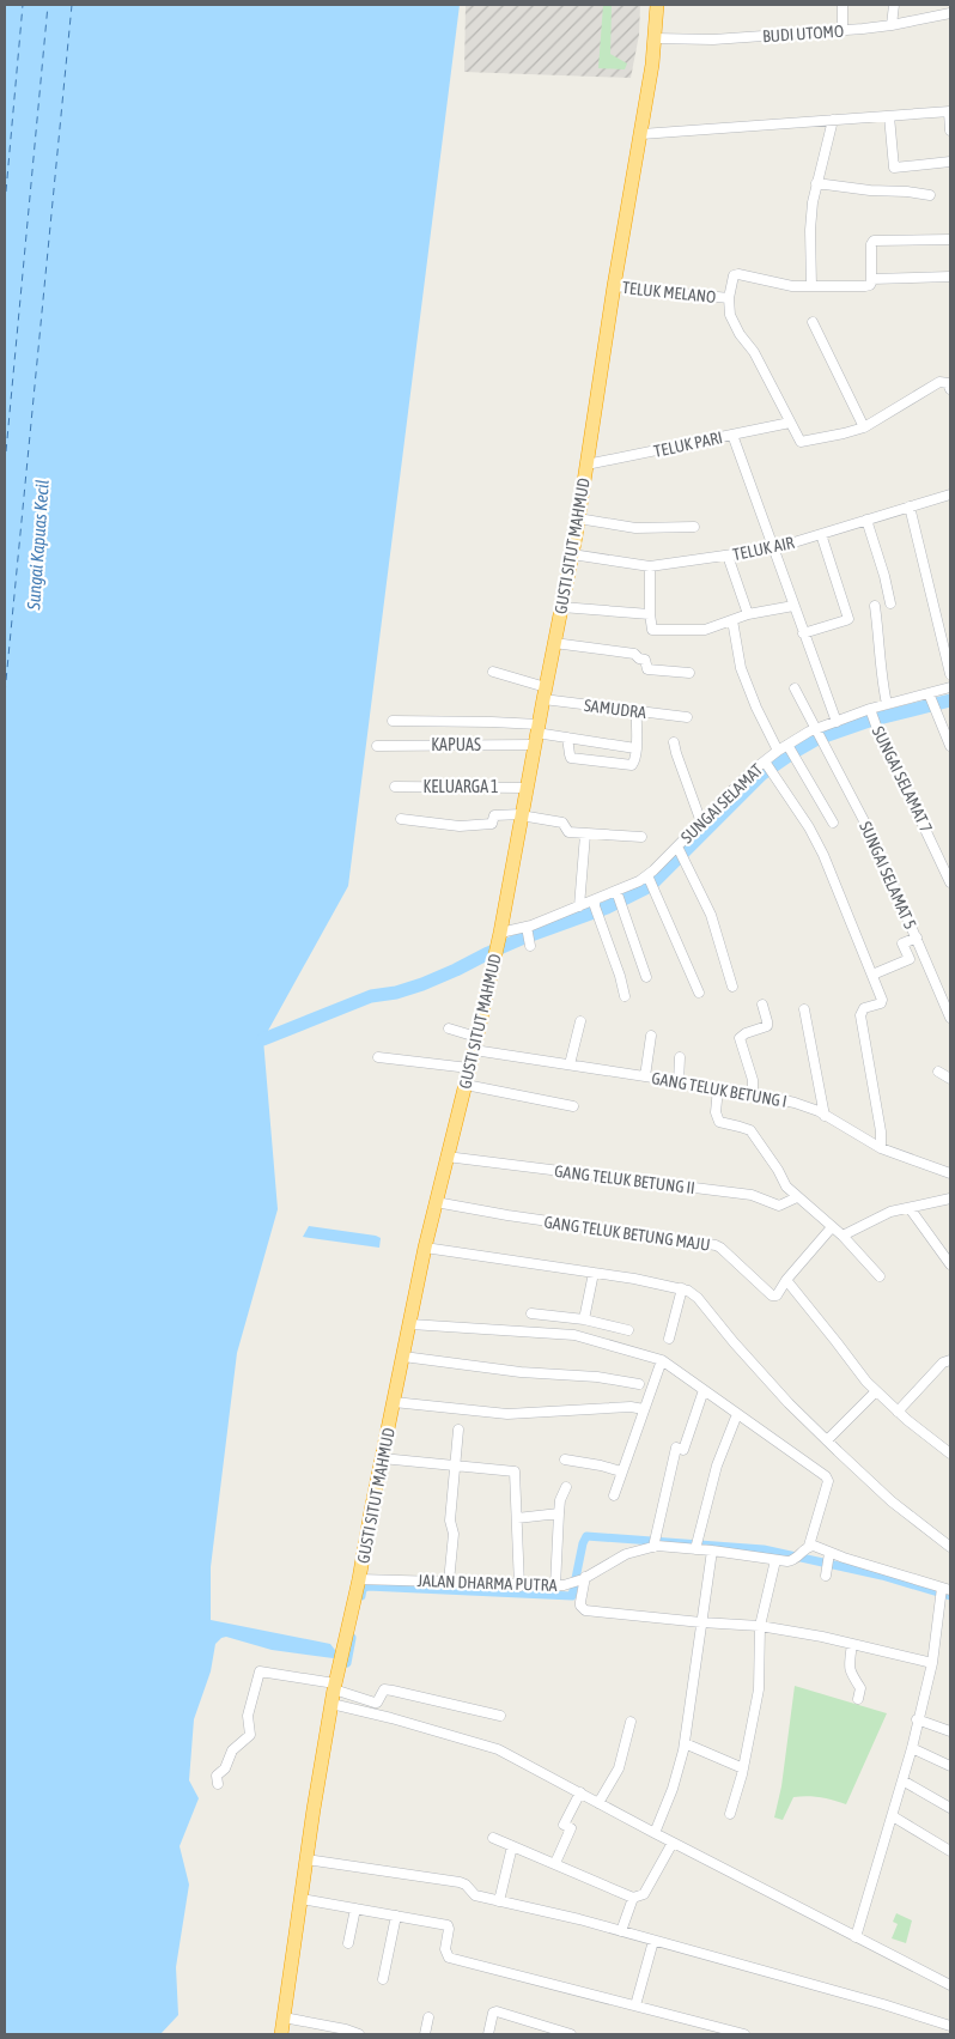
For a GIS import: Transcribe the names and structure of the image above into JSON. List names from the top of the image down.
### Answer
{
  "streets": {
    "highway": ["GUSTI SITUT MAHMUD"],
    "street": [
      "BUDI UTOMO",
      "TELUK MELANO",
      "TELUK PARI",
      "TELUK AIR",
      "SAMUDRA",
      "KAPUAS",
      "SUNGAI SELAMAT 7",
      "KELUARGA 1",
      "SUNGAI SELAMAT",
      "SUNGAI SELAMAT 5",
      "GANG TELUK BETUNG I",
      "GANG TELUK BETUNG II",
      "GANG TELUK BETUNG MAJU",
      "JALAN DHARMA PUTRA"
    ]
  },
  "crossings": [
    ["BUDI UTOMO", "GUSTI SITUT MAHMUD"],
    ["TELUK MELANO", "GUSTI SITUT MAHMUD"],
    ["TELUK PARI", "GUSTI SITUT MAHMUD"],
    ["GUSTI SITUT MAHMUD", "TELUK AIR"],
    ["GUSTI SITUT MAHMUD", "SAMUDRA"],
    ["GUSTI SITUT MAHMUD", "KAPUAS"],
    ["GUSTI SITUT MAHMUD", "KELUARGA 1"],
    ["GUSTI SITUT MAHMUD", "SUNGAI SELAMAT"],
    ["GUSTI SITUT MAHMUD", "GANG TELUK BETUNG I"],
    ["GUSTI SITUT MAHMUD", "GANG TELUK BETUNG II"],
    ["GUSTI SITUT MAHMUD", "GANG TELUK BETUNG MAJU"],
    ["GUSTI SITUT MAHMUD", "JALAN DHARMA PUTRA"],
    ["SUNGAI SELAMAT 7", "SUNGAI SELAMAT"],
    ["SUNGAI SELAMAT", "SUNGAI SELAMAT 5"]
  ],
  "water": ["Sungai Kapuas Kecil"]
}
